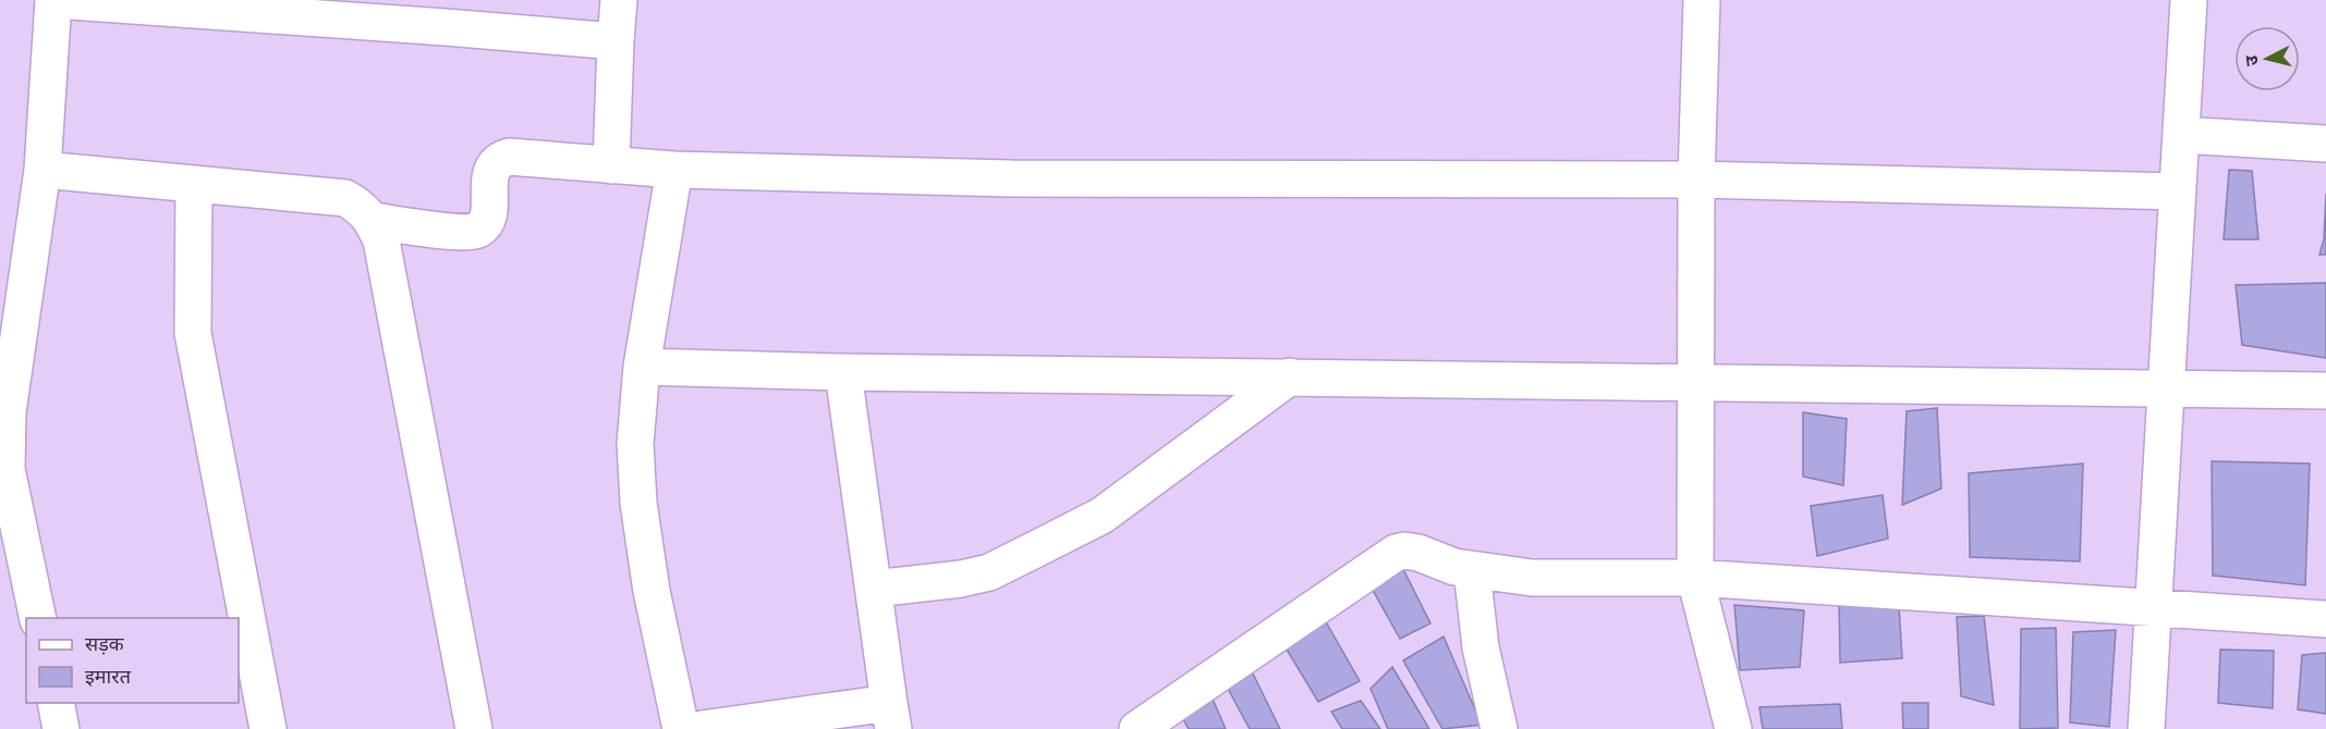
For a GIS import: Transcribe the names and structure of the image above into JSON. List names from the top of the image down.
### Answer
{
  "legend": ["सड़क", "इमारत"],
  "north": "left"
}
